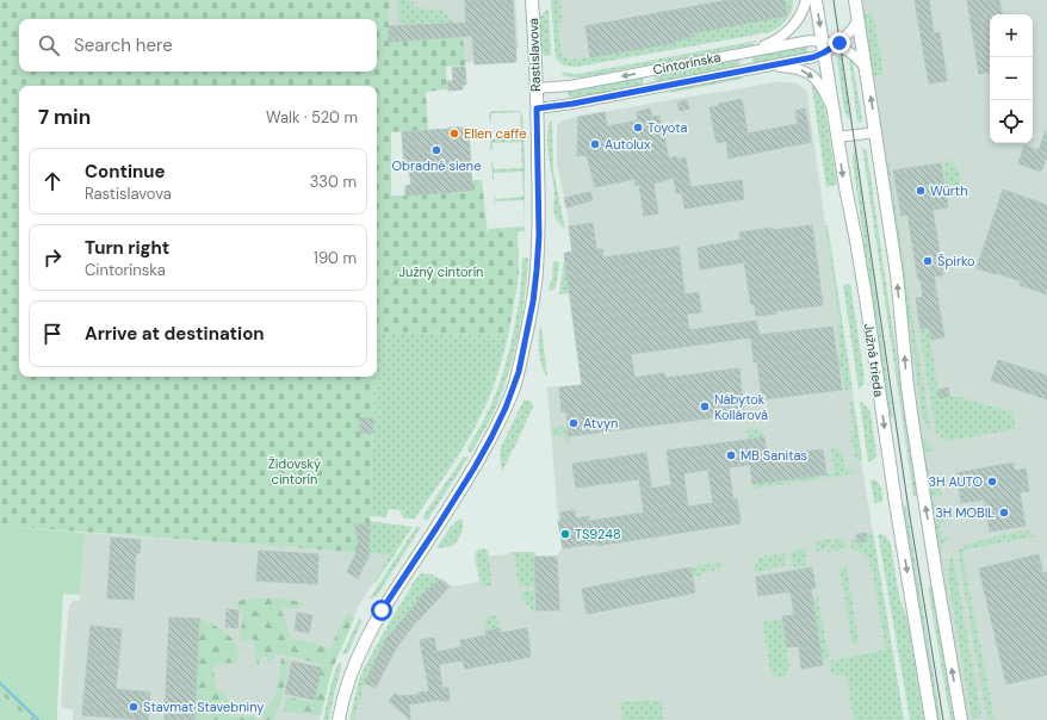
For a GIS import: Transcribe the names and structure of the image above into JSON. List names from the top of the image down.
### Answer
{
  "streets": {
    "street": ["Rastislavova", "Cintorínska", "Južná trieda"]
  },
  "crossings": [
    ["Rastislavova", "Cintorínska"],
    ["Cintorínska", "Južná trieda"]
  ],
  "parks": ["Južný cintorín", "Židovský cintorín"],
  "places": [
    "Toyota",
    "Ellen caffe",
    "Autolux",
    "Obradné siene",
    "Würth",
    "Špirko",
    "Nábytok Kollárová",
    "Atvyn",
    "MB Sanitas",
    "3H AUTO",
    "3H MOBIL",
    "TS9248",
    "Stavmat Stavebniny"
  ],
  "page": {
    "map_buttons": ["+", "−"],
    "search": "Search here",
    "heading": ["7 min", "Walk · 520 m"],
    "list": [
      ["Continue", "Rastislavova", "330 m"],
      ["Turn right", "Cintorínska", "190 m"],
      "Arrive at destination"
    ]
  }
}
